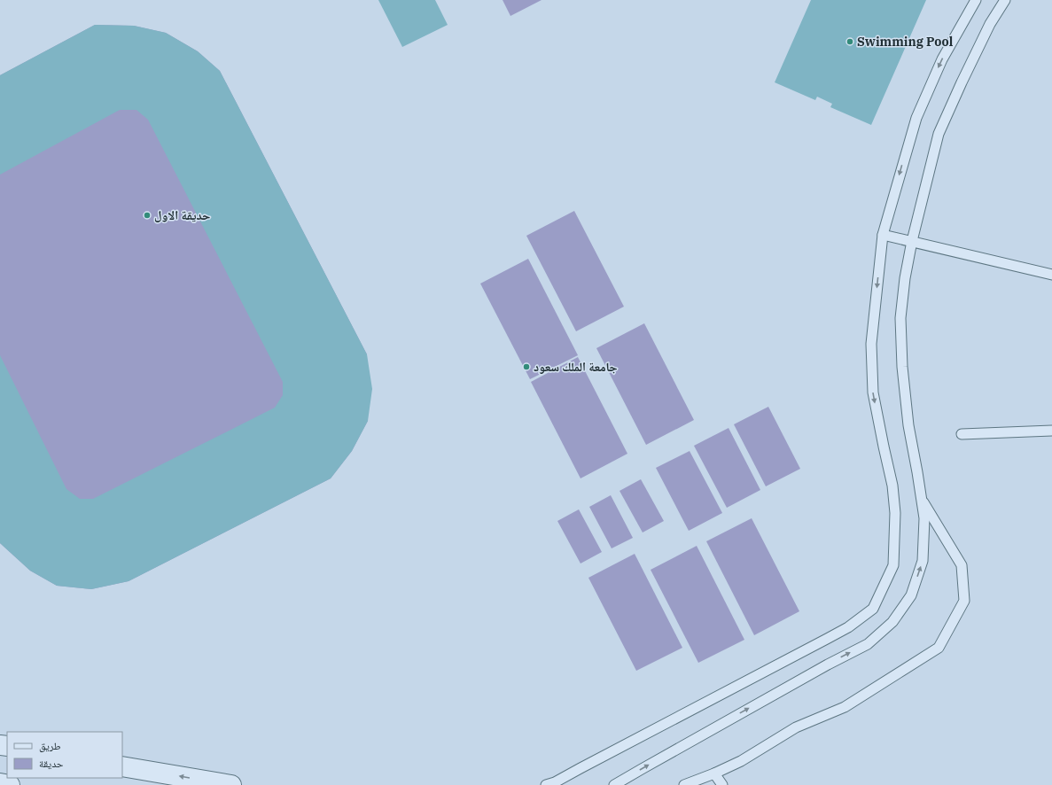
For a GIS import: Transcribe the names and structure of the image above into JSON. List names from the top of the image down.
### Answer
{
  "places": ["Swimming Pool", "حديقة الاول", "جامعة الملك سعود"],
  "legend": ["طريق", "حديقة"]
}
